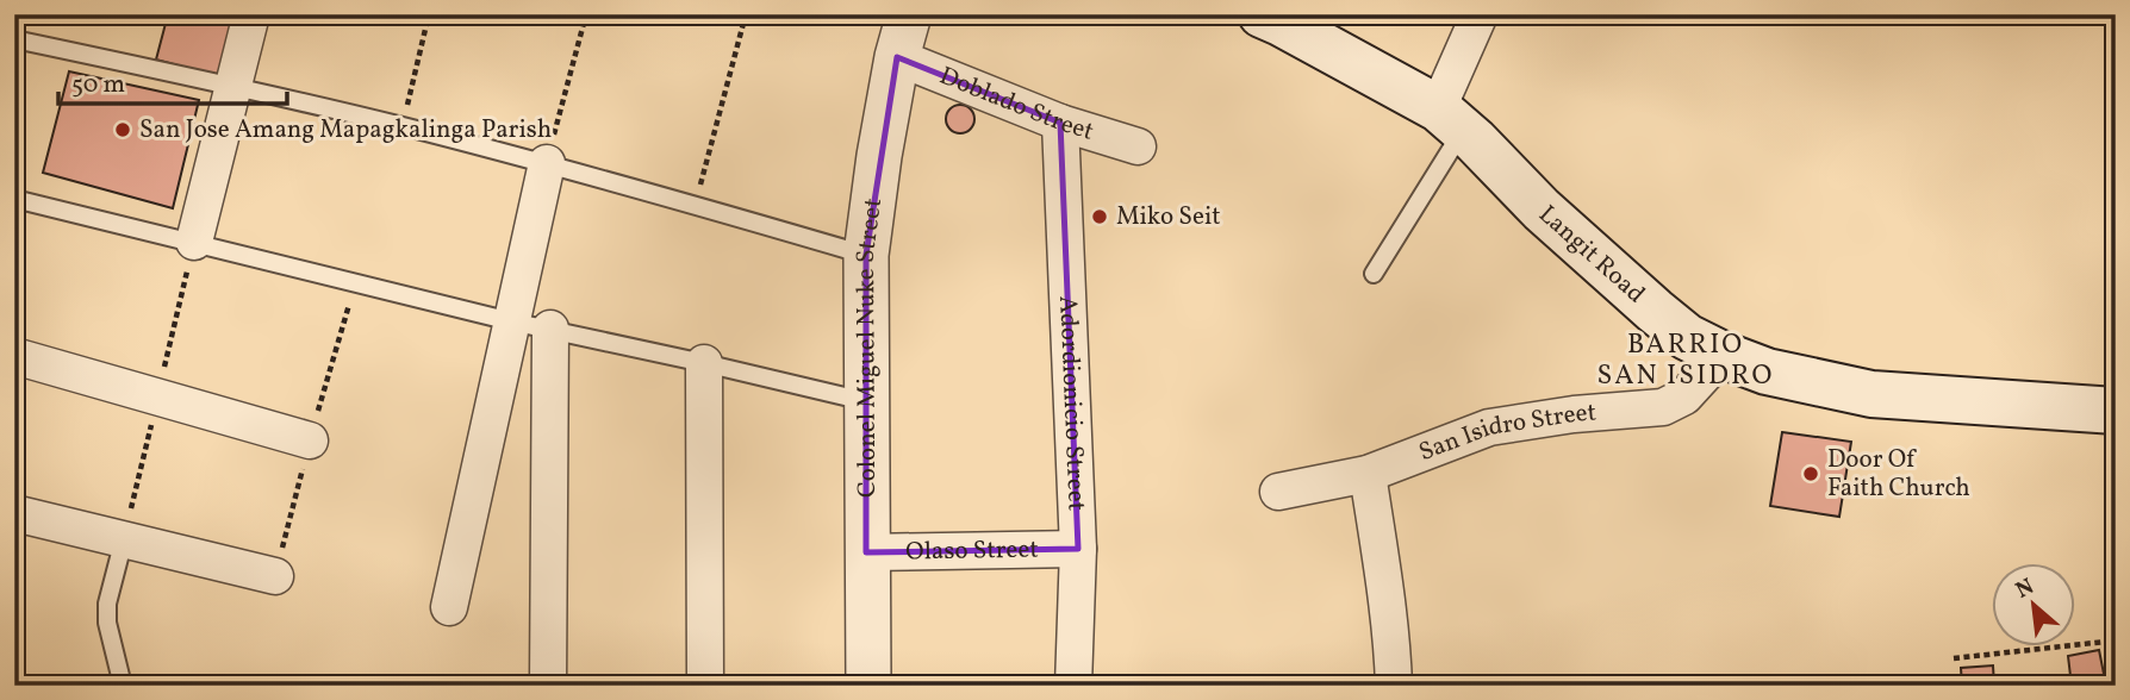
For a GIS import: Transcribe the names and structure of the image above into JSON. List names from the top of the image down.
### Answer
{
  "streets": {
    "main road": ["Langit Road"],
    "street": [
      "Doblado Street",
      "Colonel Miguel Nuke Street",
      "Adordionicio Street",
      "San Isidro Street",
      "Olaso Street"
    ]
  },
  "crossings": [
    ["Doblado Street", "Colonel Miguel Nuke Street"],
    ["Doblado Street", "Adordionicio Street"],
    ["Langit Road", "San Isidro Street"],
    ["Colonel Miguel Nuke Street", "Olaso Street"],
    ["Adordionicio Street", "Olaso Street"]
  ],
  "districts": ["BARRIO SAN ISIDRO"],
  "places": ["San Jose Amang Mapagkalinga Parish", "Miko Seit", "Door Of Faith Church"],
  "scale_bar": "50 m",
  "north": "top left"
}
